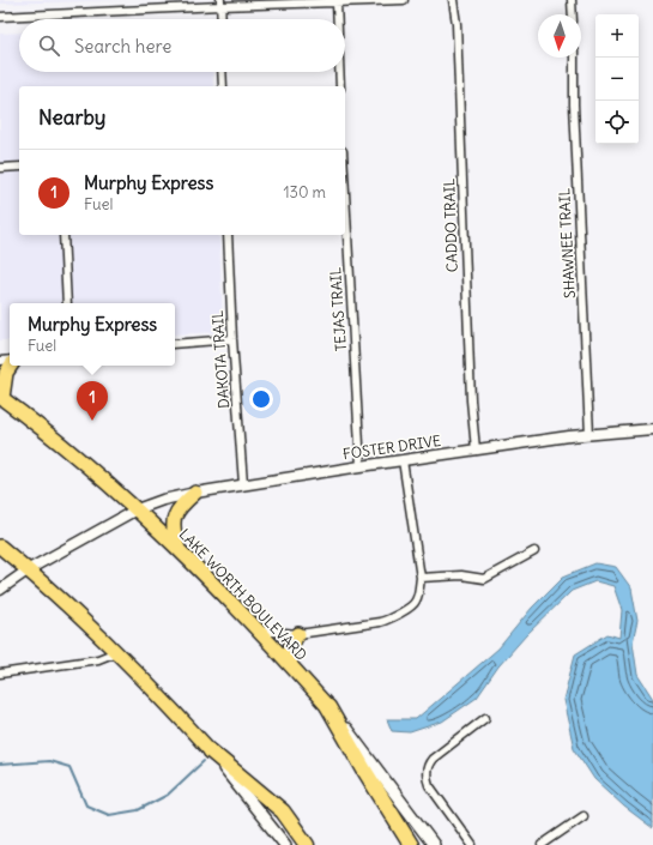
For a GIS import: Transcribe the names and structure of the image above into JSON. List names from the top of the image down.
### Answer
{
  "streets": {
    "highway": ["LAKE WORTH BOULEVARD"],
    "street": [
      "CADDO TRAIL",
      "SHAWNEE TRAIL",
      "TEJAS TRAIL",
      "DAKOTA TRAIL",
      "FOSTER DRIVE"
    ]
  },
  "crossings": [
    ["CADDO TRAIL", "FOSTER DRIVE"],
    ["SHAWNEE TRAIL", "FOSTER DRIVE"],
    ["TEJAS TRAIL", "FOSTER DRIVE"],
    ["DAKOTA TRAIL", "FOSTER DRIVE"],
    ["FOSTER DRIVE", "LAKE WORTH BOULEVARD"]
  ],
  "north": "bottom",
  "page": {
    "map_buttons": ["+", "−"],
    "search": "Search here",
    "heading": "Nearby",
    "list": [
      {
        "mark": "1",
        "name": "Murphy Express",
        "note": "Fuel",
        "value": "130 m"
      }
    ],
    "popup": ["Murphy Express", "Fuel"],
    "pins": "1"
  }
}
